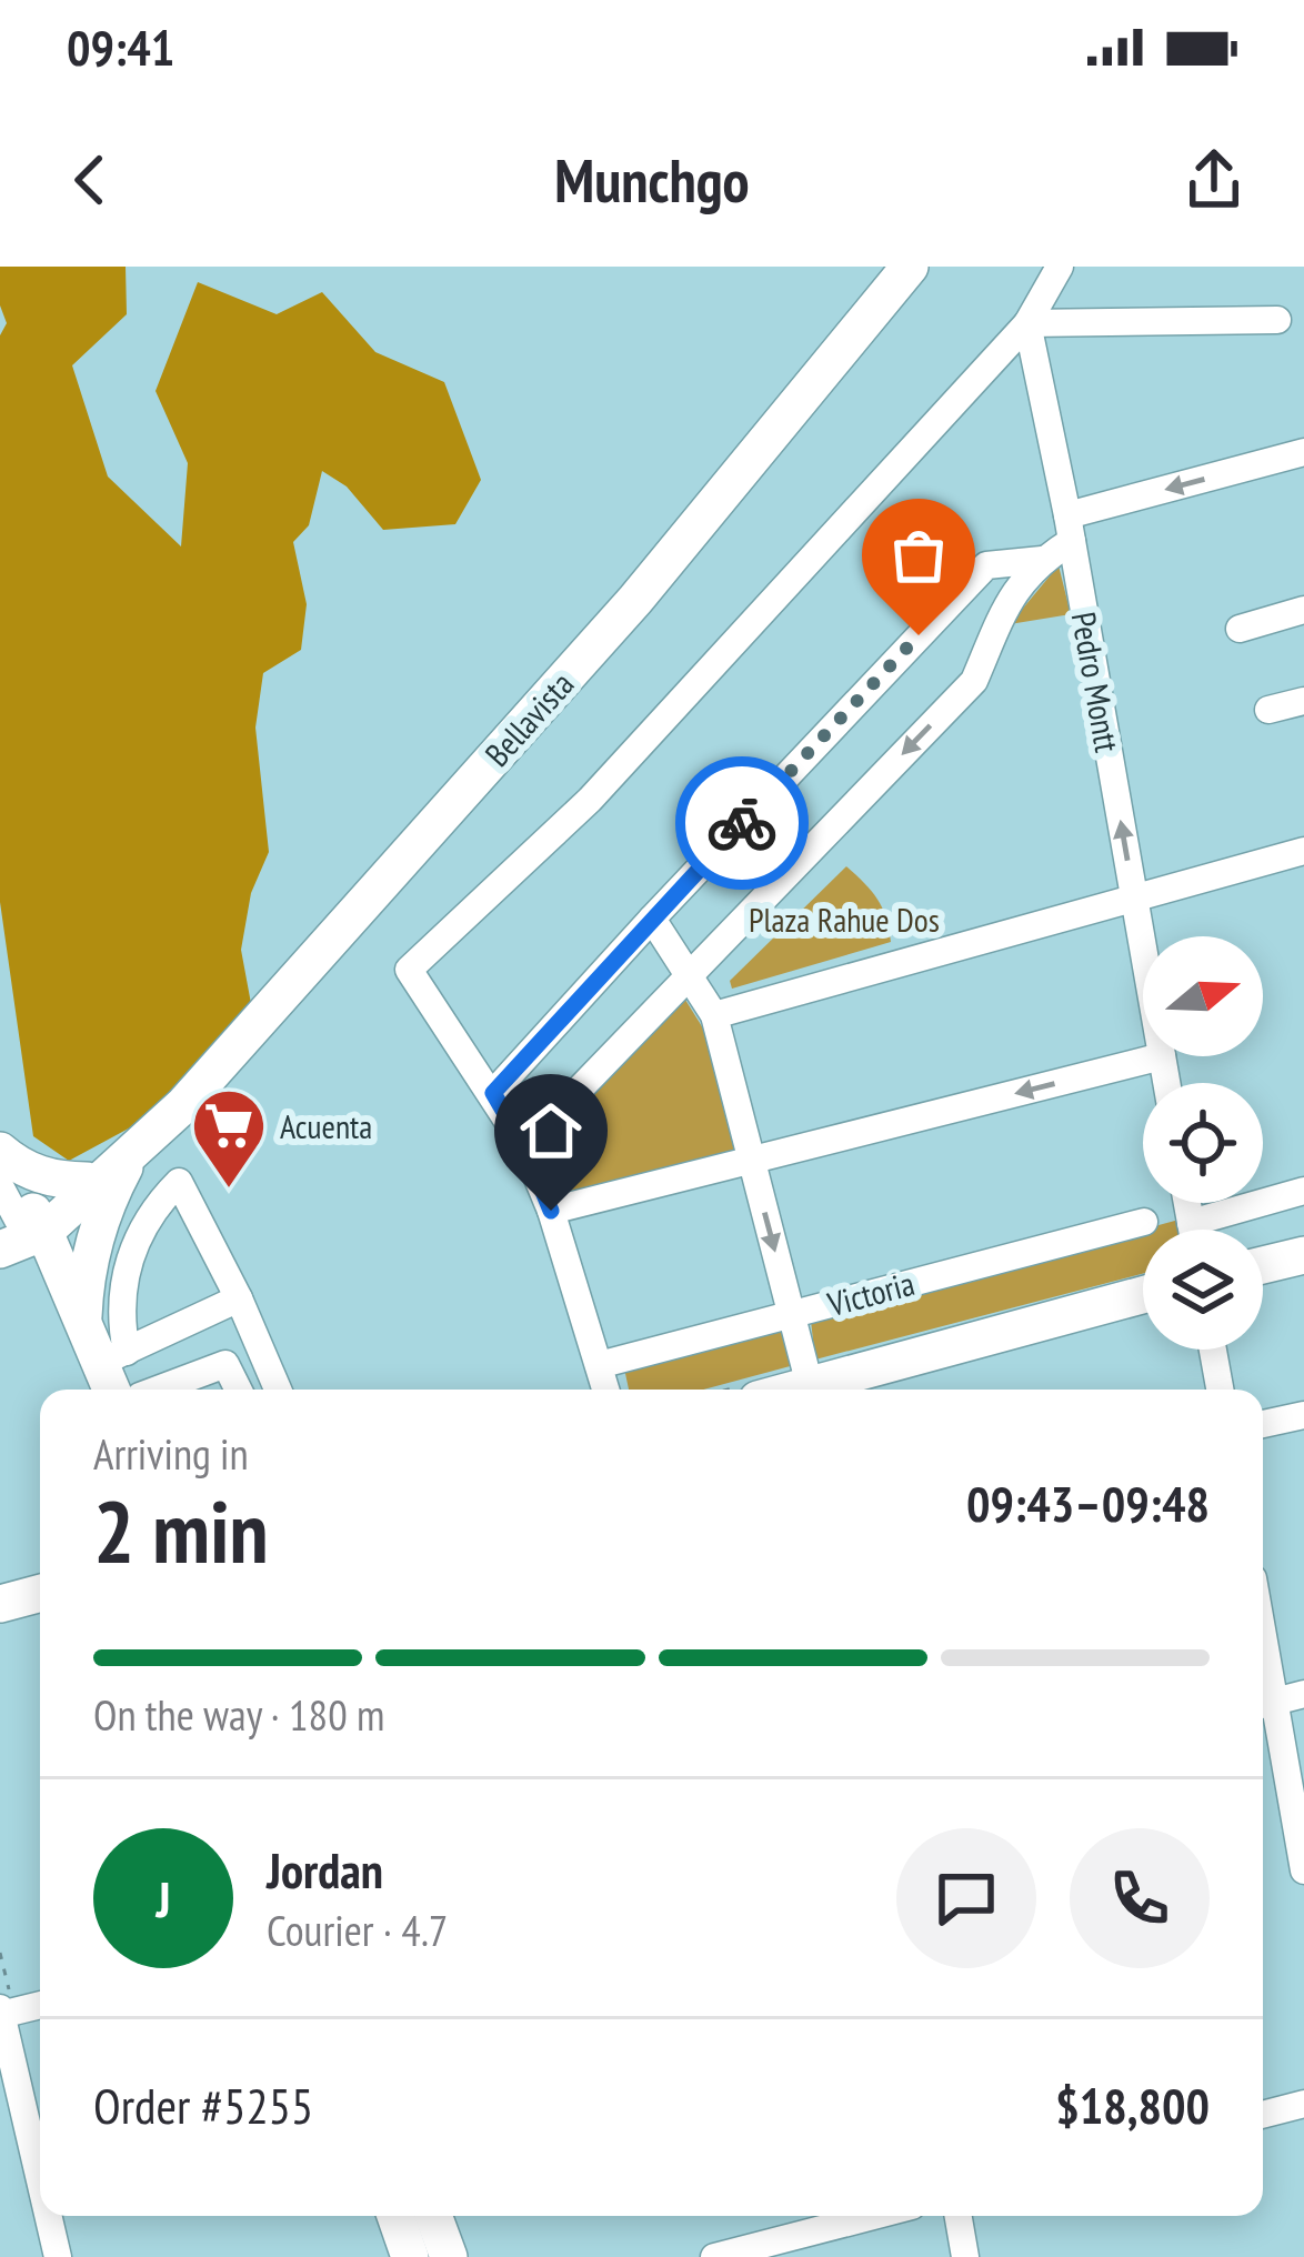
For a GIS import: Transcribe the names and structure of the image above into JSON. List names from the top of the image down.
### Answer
{
  "streets": {
    "main road": ["Bellavista"],
    "street": ["Pedro Montt", "Victoria"]
  },
  "one_way": ["Pedro Montt"],
  "parks": ["Plaza Rahue Dos"],
  "places": {
    "supermarket": ["Acuenta"]
  },
  "north": "right",
  "page": {
    "status": "09:41",
    "header": "Munchgo",
    "heading": ["2 min", "Arriving in", "09:43–09:48"],
    "panel": [
      "Jordan",
      "Courier · 4.7",
      "Order #5255",
      "$18,800"
    ],
    "bar": "On the way · 180 m",
    "round": "J"
  }
}
